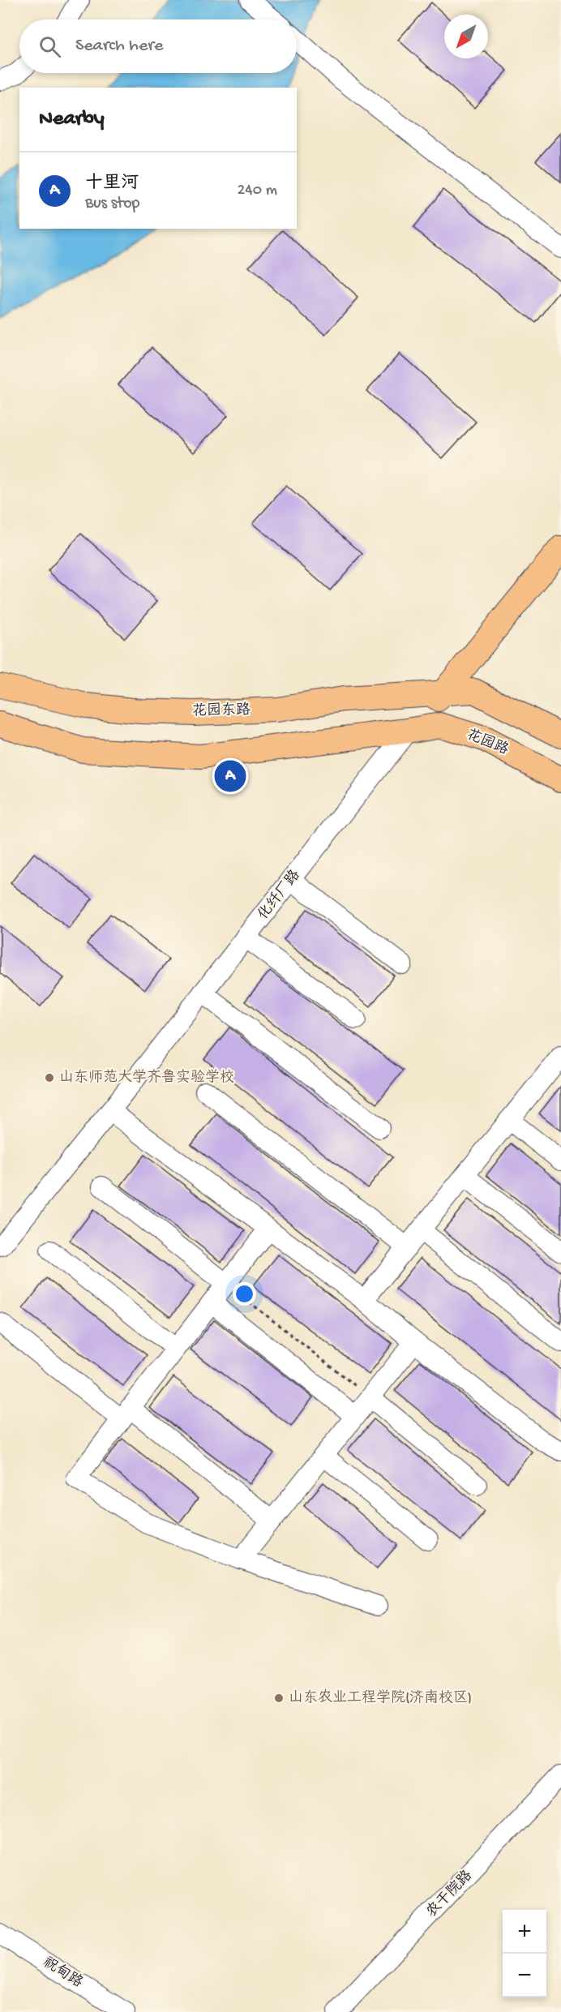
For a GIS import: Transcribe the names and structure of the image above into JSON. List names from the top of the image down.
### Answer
{
  "streets": {
    "main road": ["花园东路", "花园路", "化纤厂路"],
    "street": ["农干院路", "祝甸路"]
  },
  "crossings": [
    ["花园东路", "化纤厂路"],
    ["花园路", "化纤厂路"]
  ],
  "places": ["山东师范大学齐鲁实验学校", "山东农业工程学院(济南校区)"],
  "north": "bottom left",
  "page": {
    "search": "Search here",
    "heading": "Nearby",
    "list": [
      {
        "mark": "A",
        "name": "十里河",
        "note": "Bus stop",
        "value": "240 m"
      }
    ],
    "pins": "A",
    "map_buttons": ["+", "−"]
  }
}
